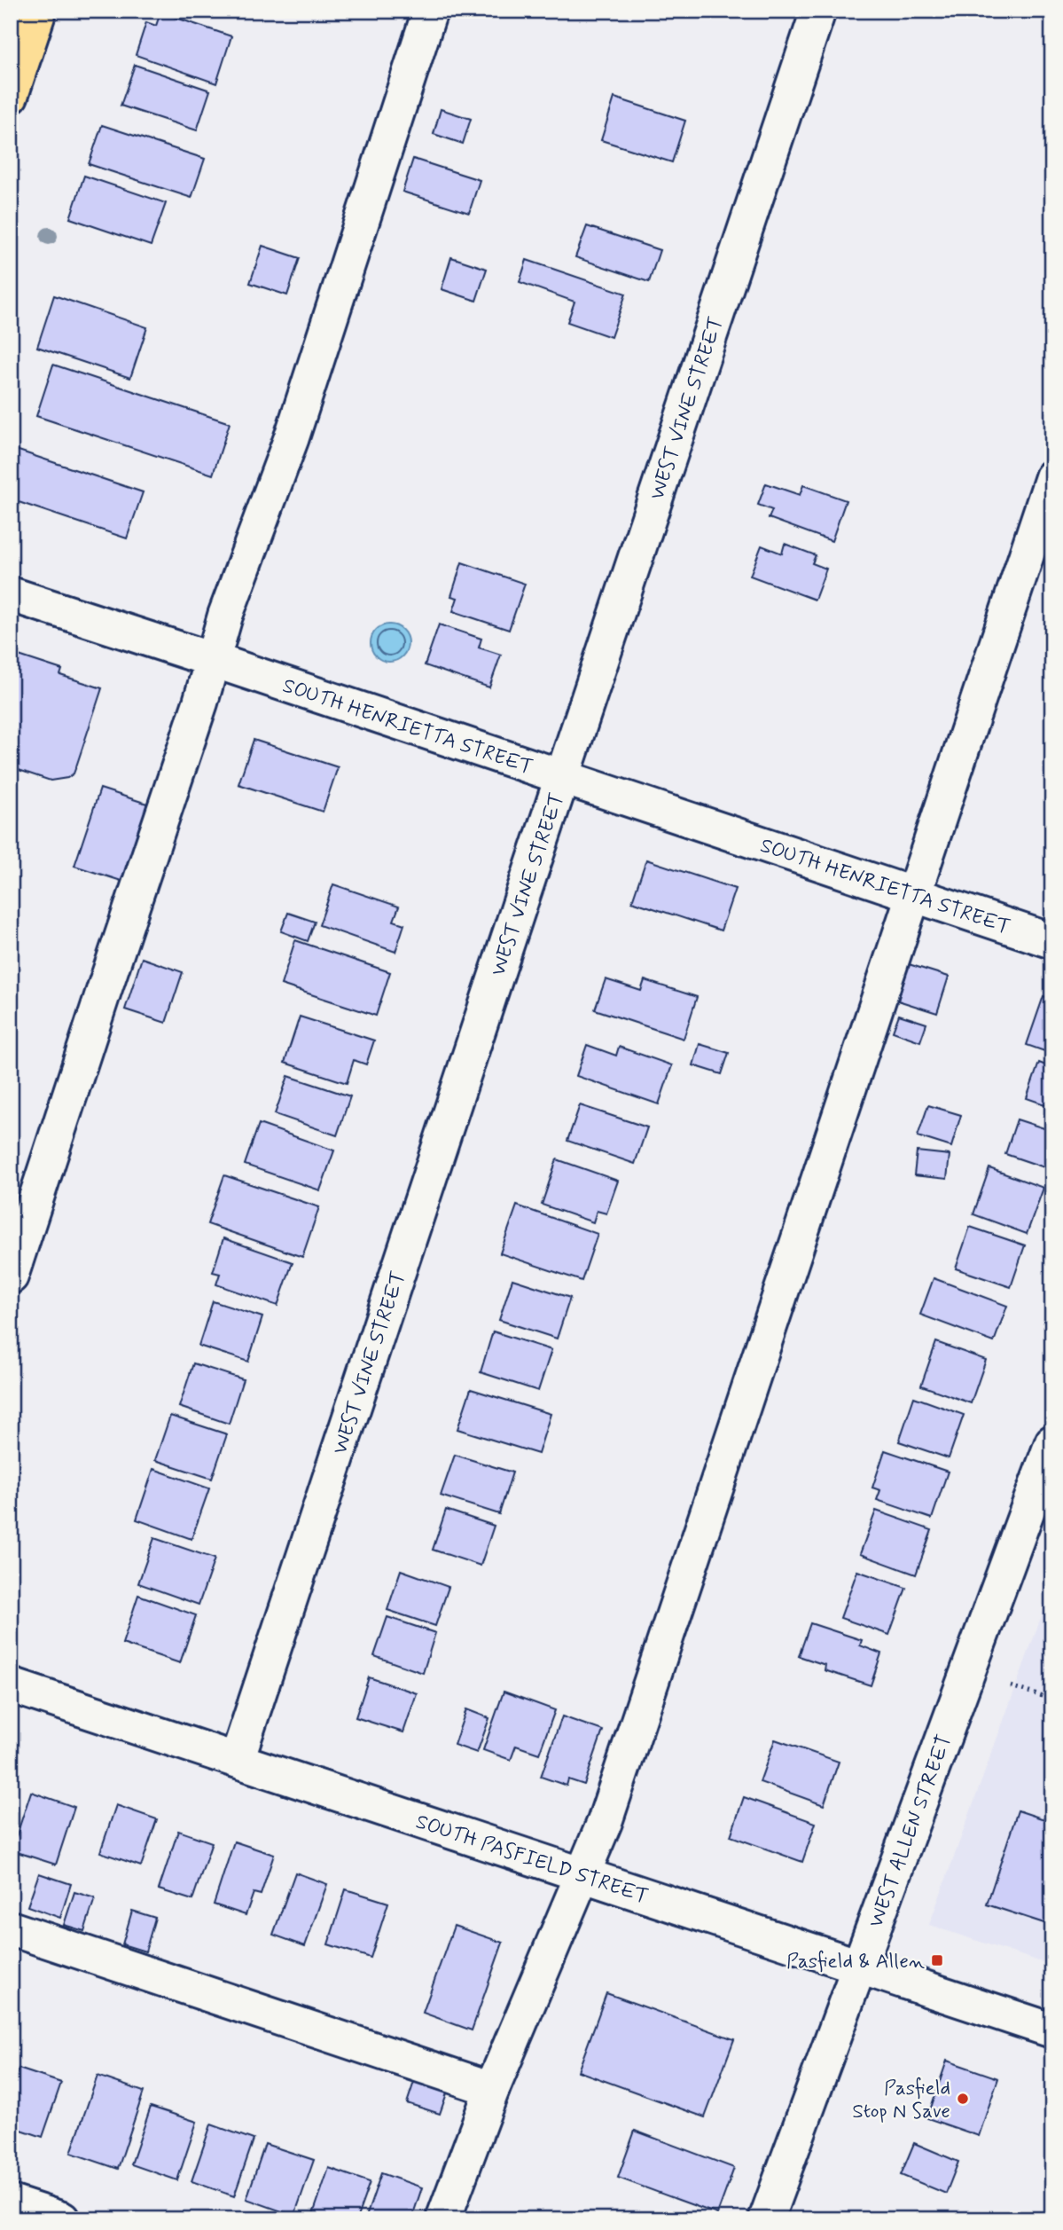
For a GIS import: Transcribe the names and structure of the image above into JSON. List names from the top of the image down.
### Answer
{
  "streets": {
    "street": [
      "WEST VINE STREET",
      "SOUTH HENRIETTA STREET",
      "WEST ALLEN STREET",
      "SOUTH PASFIELD STREET"
    ]
  },
  "crossings": [
    ["WEST VINE STREET", "SOUTH HENRIETTA STREET"],
    ["WEST VINE STREET", "SOUTH PASFIELD STREET"],
    ["WEST ALLEN STREET", "SOUTH PASFIELD STREET"]
  ],
  "places": {
    "transit": ["Pasfield & Allen"],
    "other": ["Pasfield Stop N Save"]
  }
}
